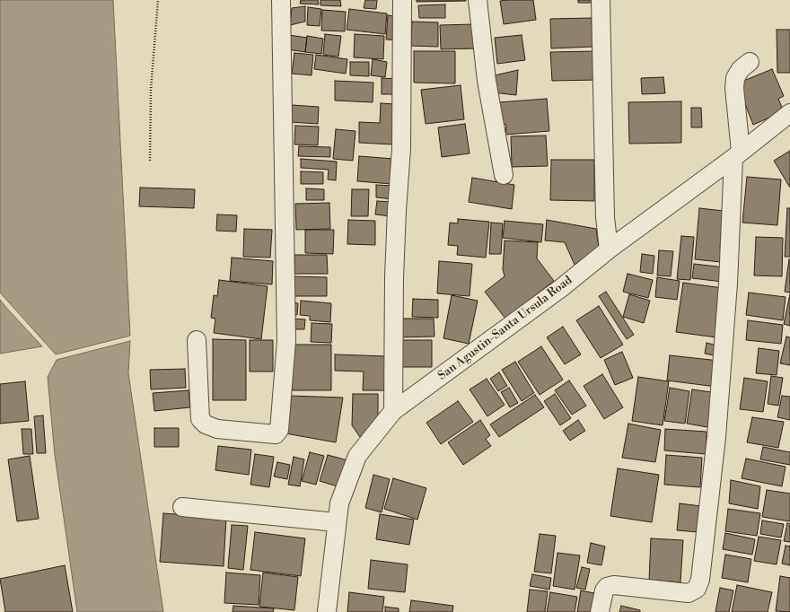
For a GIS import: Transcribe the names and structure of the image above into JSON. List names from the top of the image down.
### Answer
{
  "streets": {
    "street": ["San Agustin-Santa Ursula Road"]
  }
}
